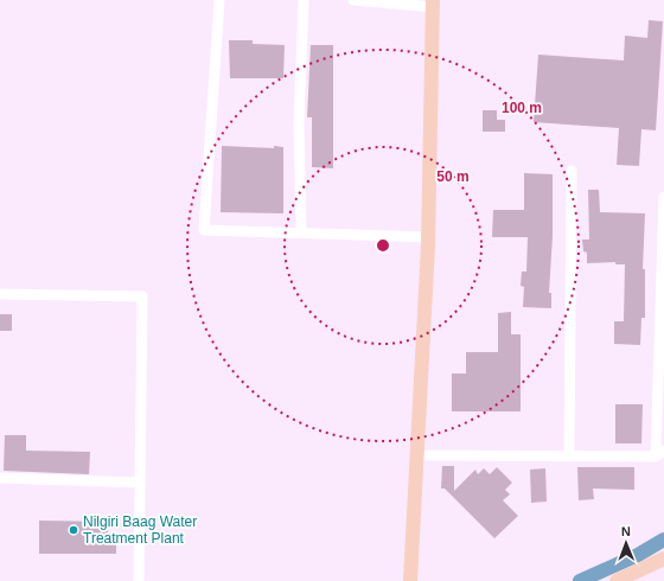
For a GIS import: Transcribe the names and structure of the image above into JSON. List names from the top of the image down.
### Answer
{
  "places": ["Nilgiri Baag Water Treatment Plant"],
  "north": "top",
  "rings": ["100 m", "50 m"]
}
